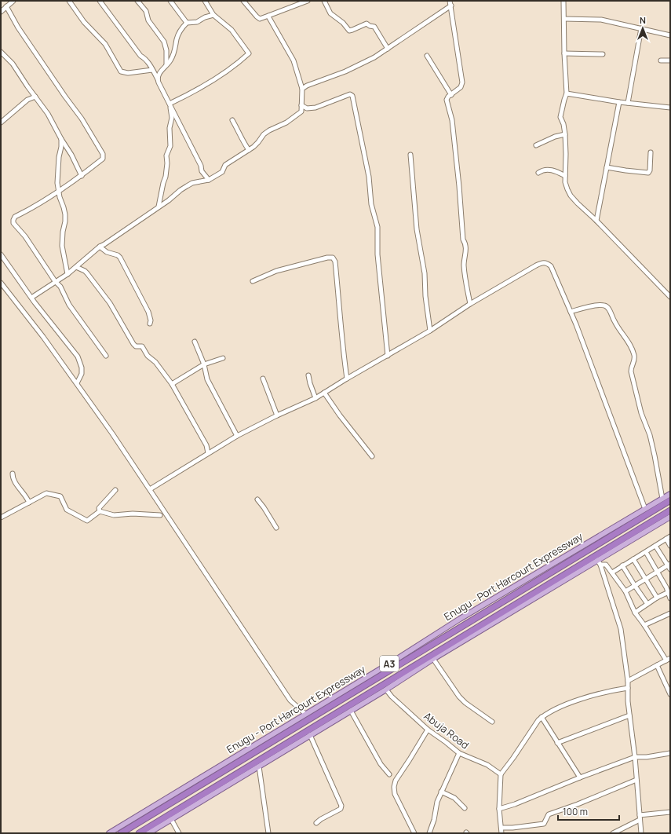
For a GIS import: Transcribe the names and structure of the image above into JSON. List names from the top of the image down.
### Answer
{
  "streets": {
    "highway": ["Enugu - Port Harcourt Expressway", "A3"],
    "street": ["Abuja Road"]
  },
  "crossings": [
    ["A3", "Abuja Road"]
  ],
  "scale_bar": "100 m",
  "north": "top"
}
